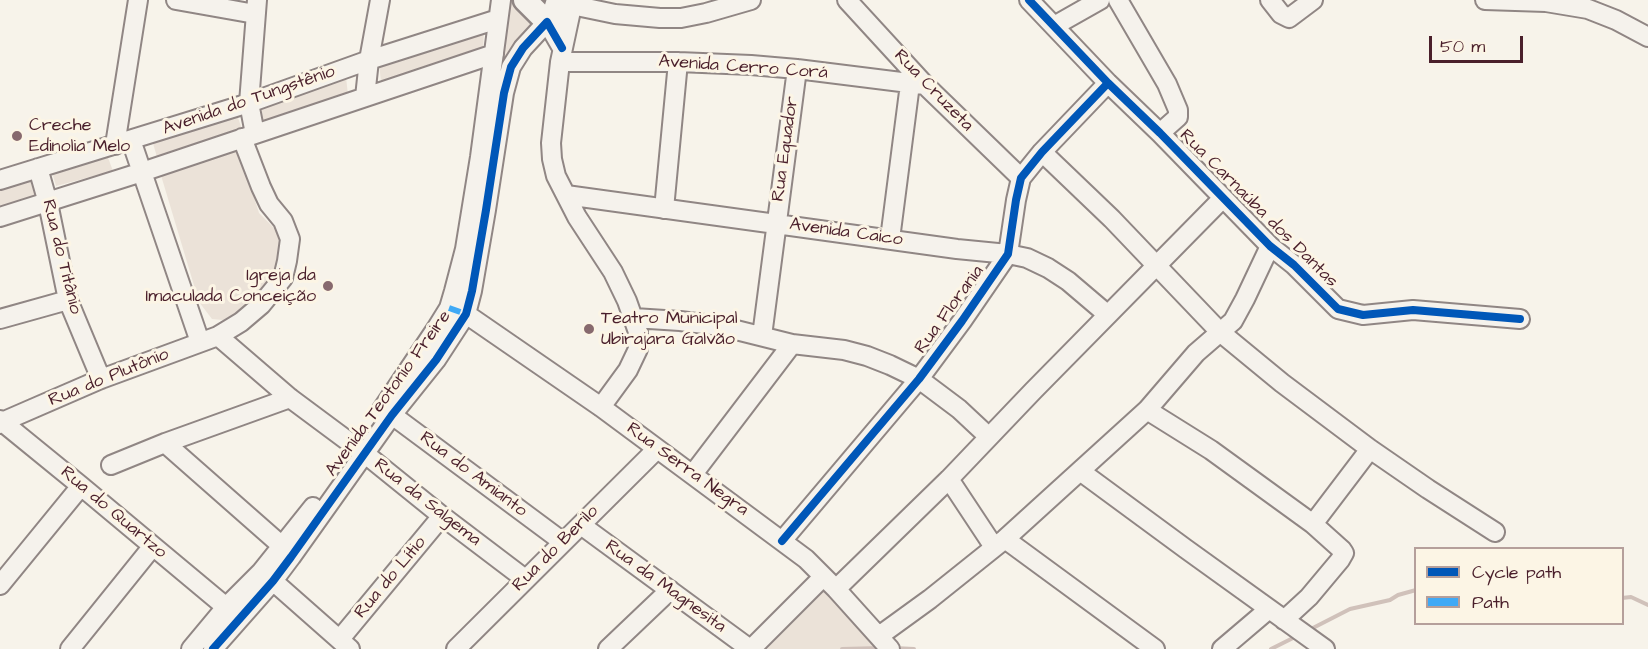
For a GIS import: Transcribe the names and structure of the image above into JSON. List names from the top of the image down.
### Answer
{
  "streets": {
    "main road": ["Avenida Teotonio Freire"],
    "street": [
      "Avenida Cerro Corá",
      "Rua Cruzeta",
      "Avenida do Tungstênio",
      "Rua Equador",
      "Rua Carnaúba dos Dantas",
      "Avenida Caico",
      "Rua do Titânio",
      "Rua Florania",
      "Rua do Plutônio",
      "Rua Serra Negra",
      "Rua do Amianto",
      "Rua da Salgema",
      "Rua do Quartzo",
      "Rua do Berilo",
      "Rua do Lítio",
      "Rua da Magnesita"
    ]
  },
  "crossings": [
    ["Avenida Cerro Corá", "Rua Cruzeta"],
    ["Avenida Cerro Corá", "Rua Equador"],
    ["Rua Cruzeta", "Rua Florania"],
    ["Avenida do Tungstênio", "Rua do Titânio"],
    ["Avenida do Tungstênio", "Rua do Plutônio"],
    ["Avenida do Tungstênio", "Avenida Teotonio Freire"],
    ["Rua Equador", "Avenida Caico"],
    ["Rua Carnaúba dos Dantas", "Rua Florania"],
    ["Avenida Caico", "Rua Florania"],
    ["Rua do Titânio", "Rua do Plutônio"],
    ["Rua Florania", "Rua Serra Negra"],
    ["Rua do Plutônio", "Rua da Salgema"],
    ["Rua do Plutônio", "Rua do Quartzo"],
    ["Avenida Teotonio Freire", "Rua Serra Negra"],
    ["Avenida Teotonio Freire", "Rua do Amianto"],
    ["Avenida Teotonio Freire", "Rua da Salgema"],
    ["Avenida Teotonio Freire", "Rua do Quartzo"],
    ["Rua Serra Negra", "Rua do Berilo"],
    ["Rua do Amianto", "Rua do Berilo"],
    ["Rua da Salgema", "Rua do Berilo"],
    ["Rua da Salgema", "Rua do Lítio"],
    ["Rua do Berilo", "Rua da Magnesita"]
  ],
  "places": ["Creche Edinolia Melo", "Igreja da Imaculada Conceição", "Teatro Municipal Ubirajara Galvão"],
  "legend": ["Cycle path", "Path"],
  "scale_bar": "50 m"
}
